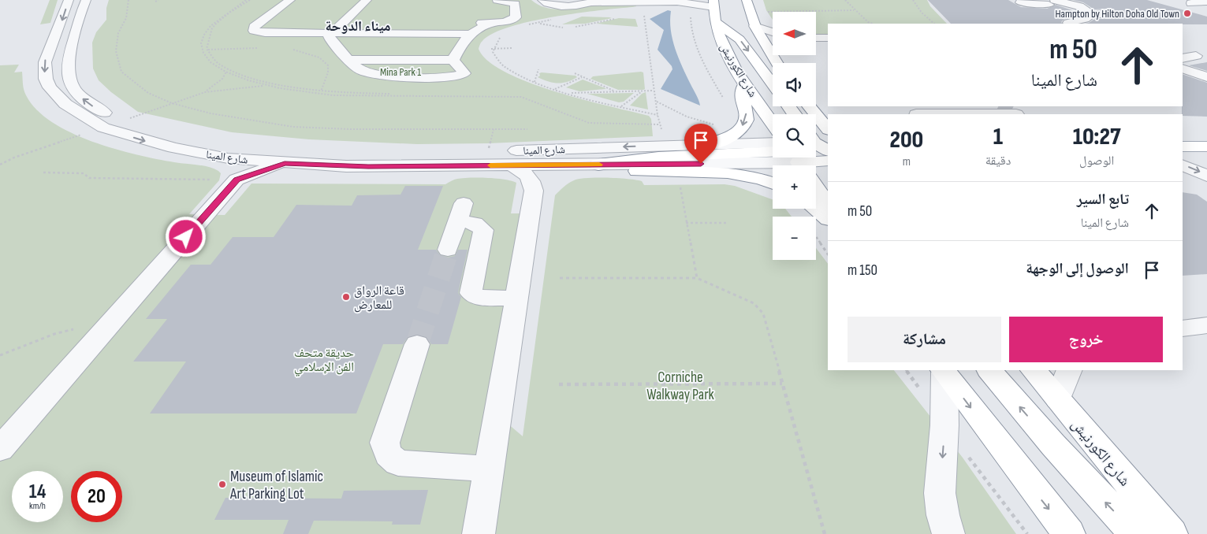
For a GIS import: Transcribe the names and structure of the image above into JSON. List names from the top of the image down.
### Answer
{
  "streets": {
    "main road": ["شارع الكورنيش"],
    "street": ["شارع المينا"]
  },
  "districts": ["ميناء الدوحة"],
  "parks": ["Mina Park 1", "حديقة متحف الفن الإسلامي", "Corniche Walkway Park"],
  "places": ["Hampton by Hilton Doha Old Town", "قاعة الرواق للمعارض", "Museum of Islamic Art Parking Lot"],
  "north": "left",
  "page": {
    "map_buttons": ["+", "−"],
    "turn": ["50 m", "شارع المينا"],
    "eta": [
      "10:27",
      "الوصول",
      "1",
      "دقيقة",
      "200",
      "m"
    ],
    "list": [
      {
        "name": "تابع السير",
        "note": "شارع المينا",
        "value": "50 m"
      },
      {
        "name": "الوصول إلى الوجهة",
        "value": "150 m"
      }
    ],
    "buttons": ["خروج", "مشاركة"],
    "speed": "14 km/h",
    "limit": "20"
  }
}
